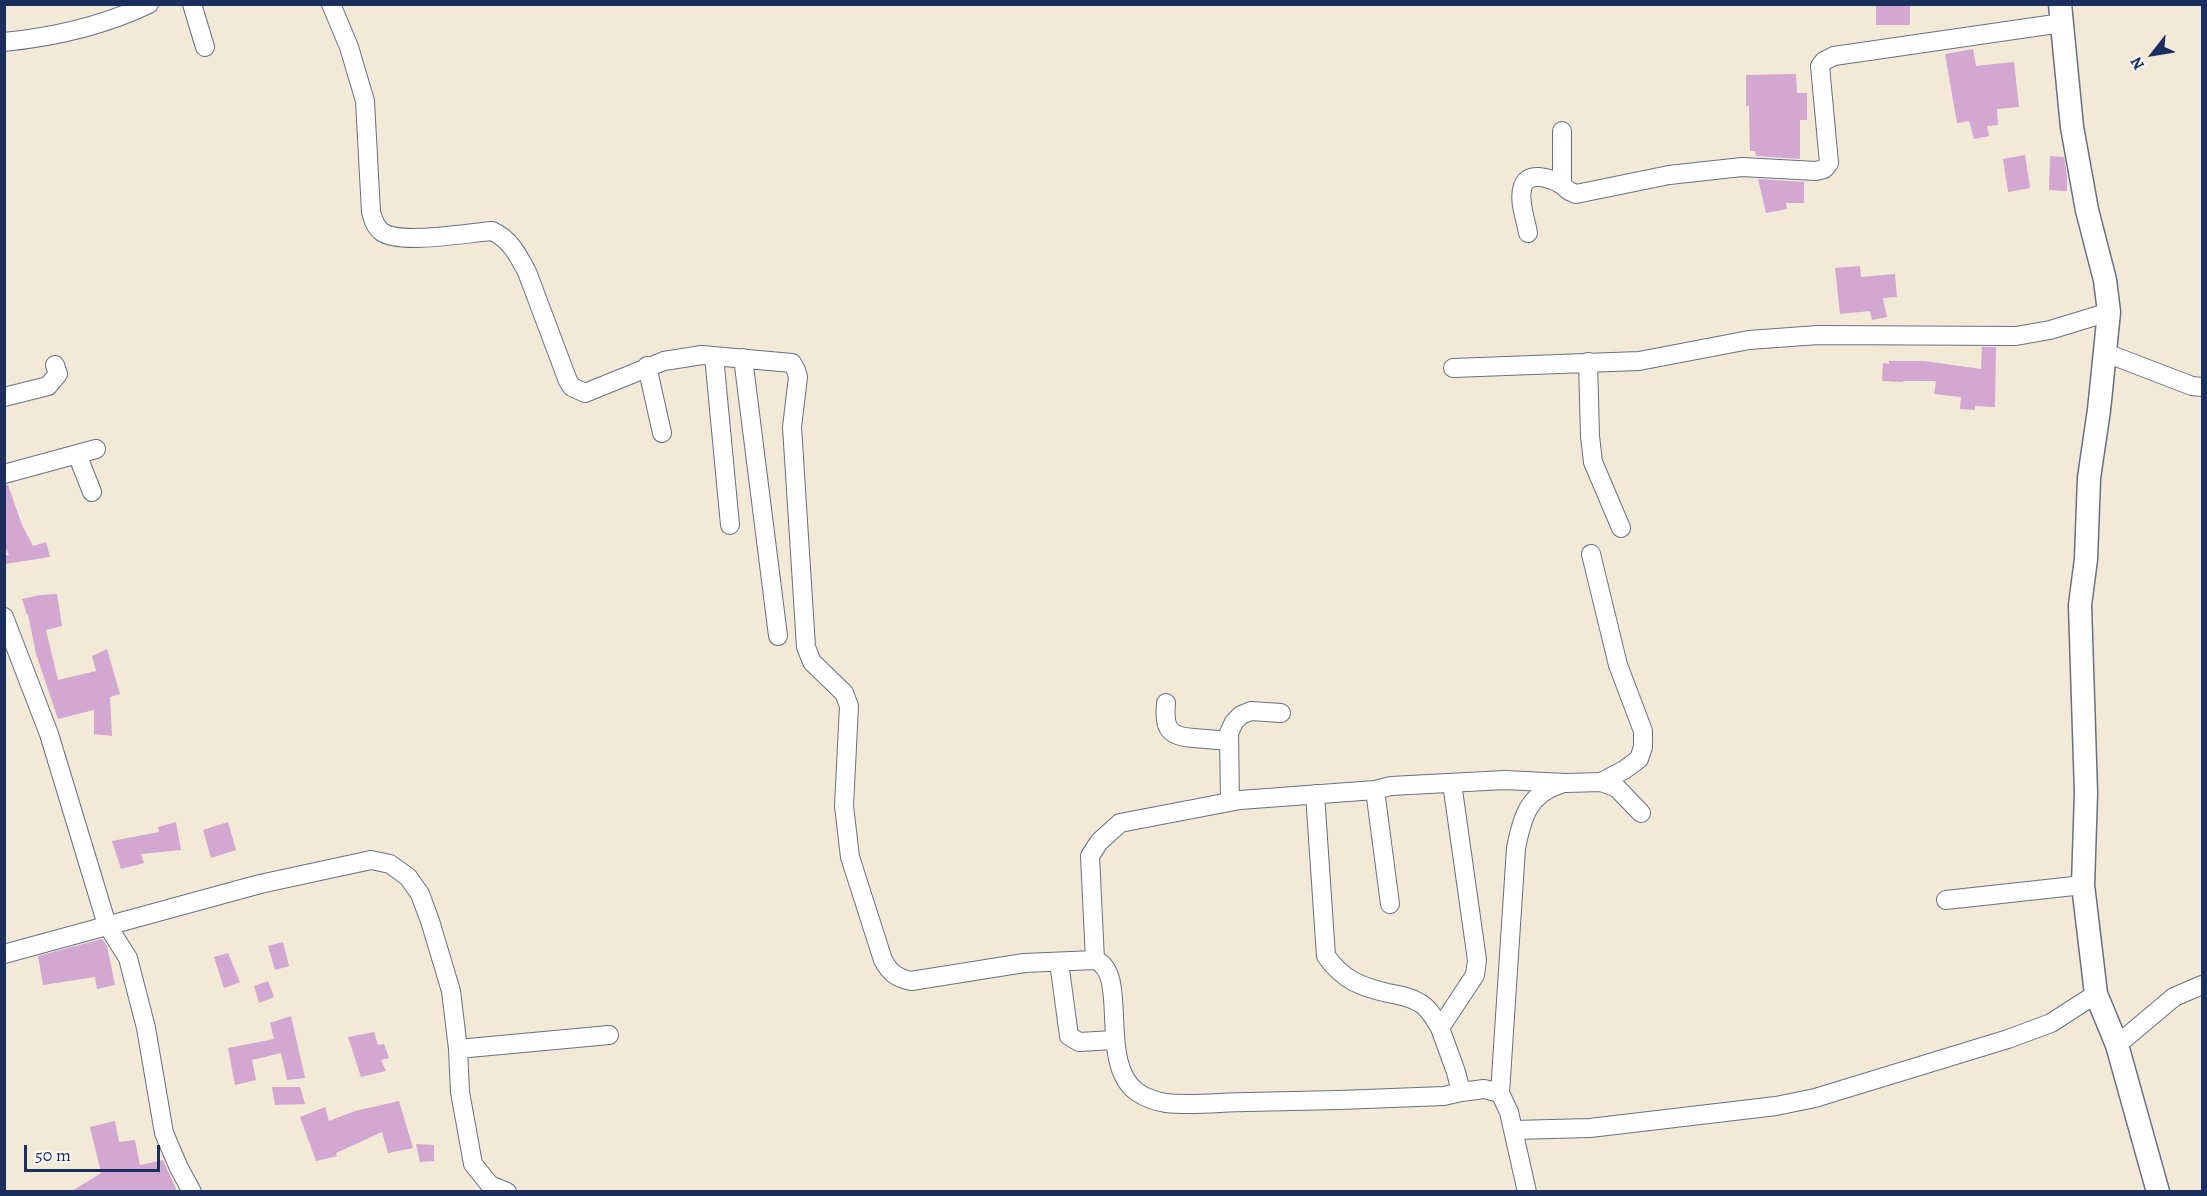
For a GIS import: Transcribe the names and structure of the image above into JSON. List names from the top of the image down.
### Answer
{
  "scale_bar": "50 m",
  "north": "bottom left"
}
